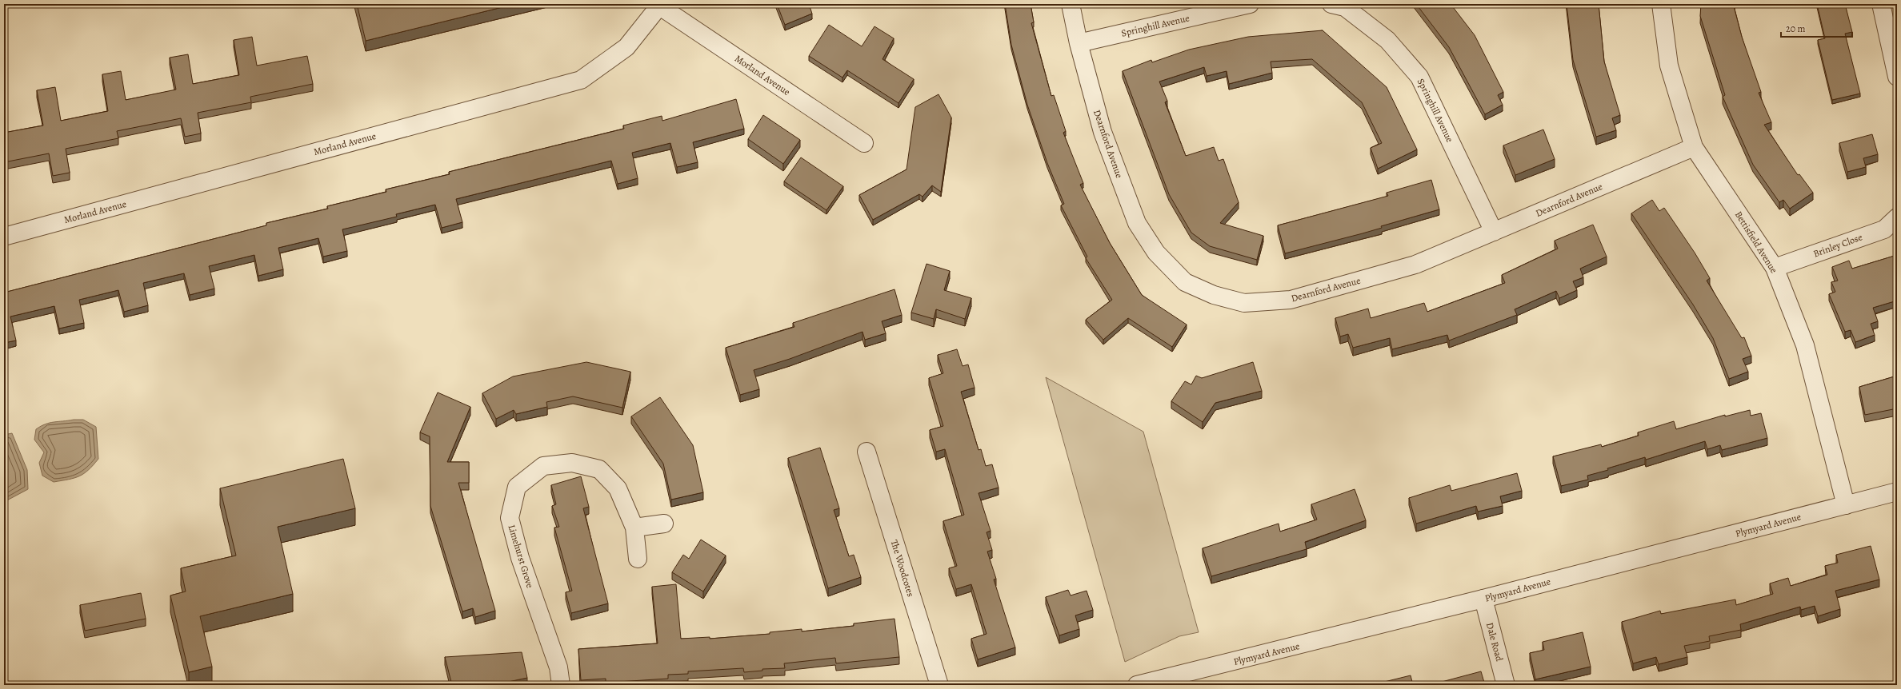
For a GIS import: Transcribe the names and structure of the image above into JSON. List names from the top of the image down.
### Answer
{
  "streets": {
    "street": [
      "Springhill Avenue",
      "Morland Avenue",
      "Dearnford Avenue",
      "Bettisfield Avenue",
      "Brinley Close",
      "Plymyard Avenue",
      "Limehurst Grove",
      "The Woodcotes",
      "Dale Road"
    ]
  },
  "crossings": [
    ["Springhill Avenue", "Dearnford Avenue"],
    ["Dearnford Avenue", "Bettisfield Avenue"],
    ["Bettisfield Avenue", "Brinley Close"],
    ["Bettisfield Avenue", "Plymyard Avenue"],
    ["Plymyard Avenue", "Dale Road"]
  ],
  "scale_bar": "20 m"
}
